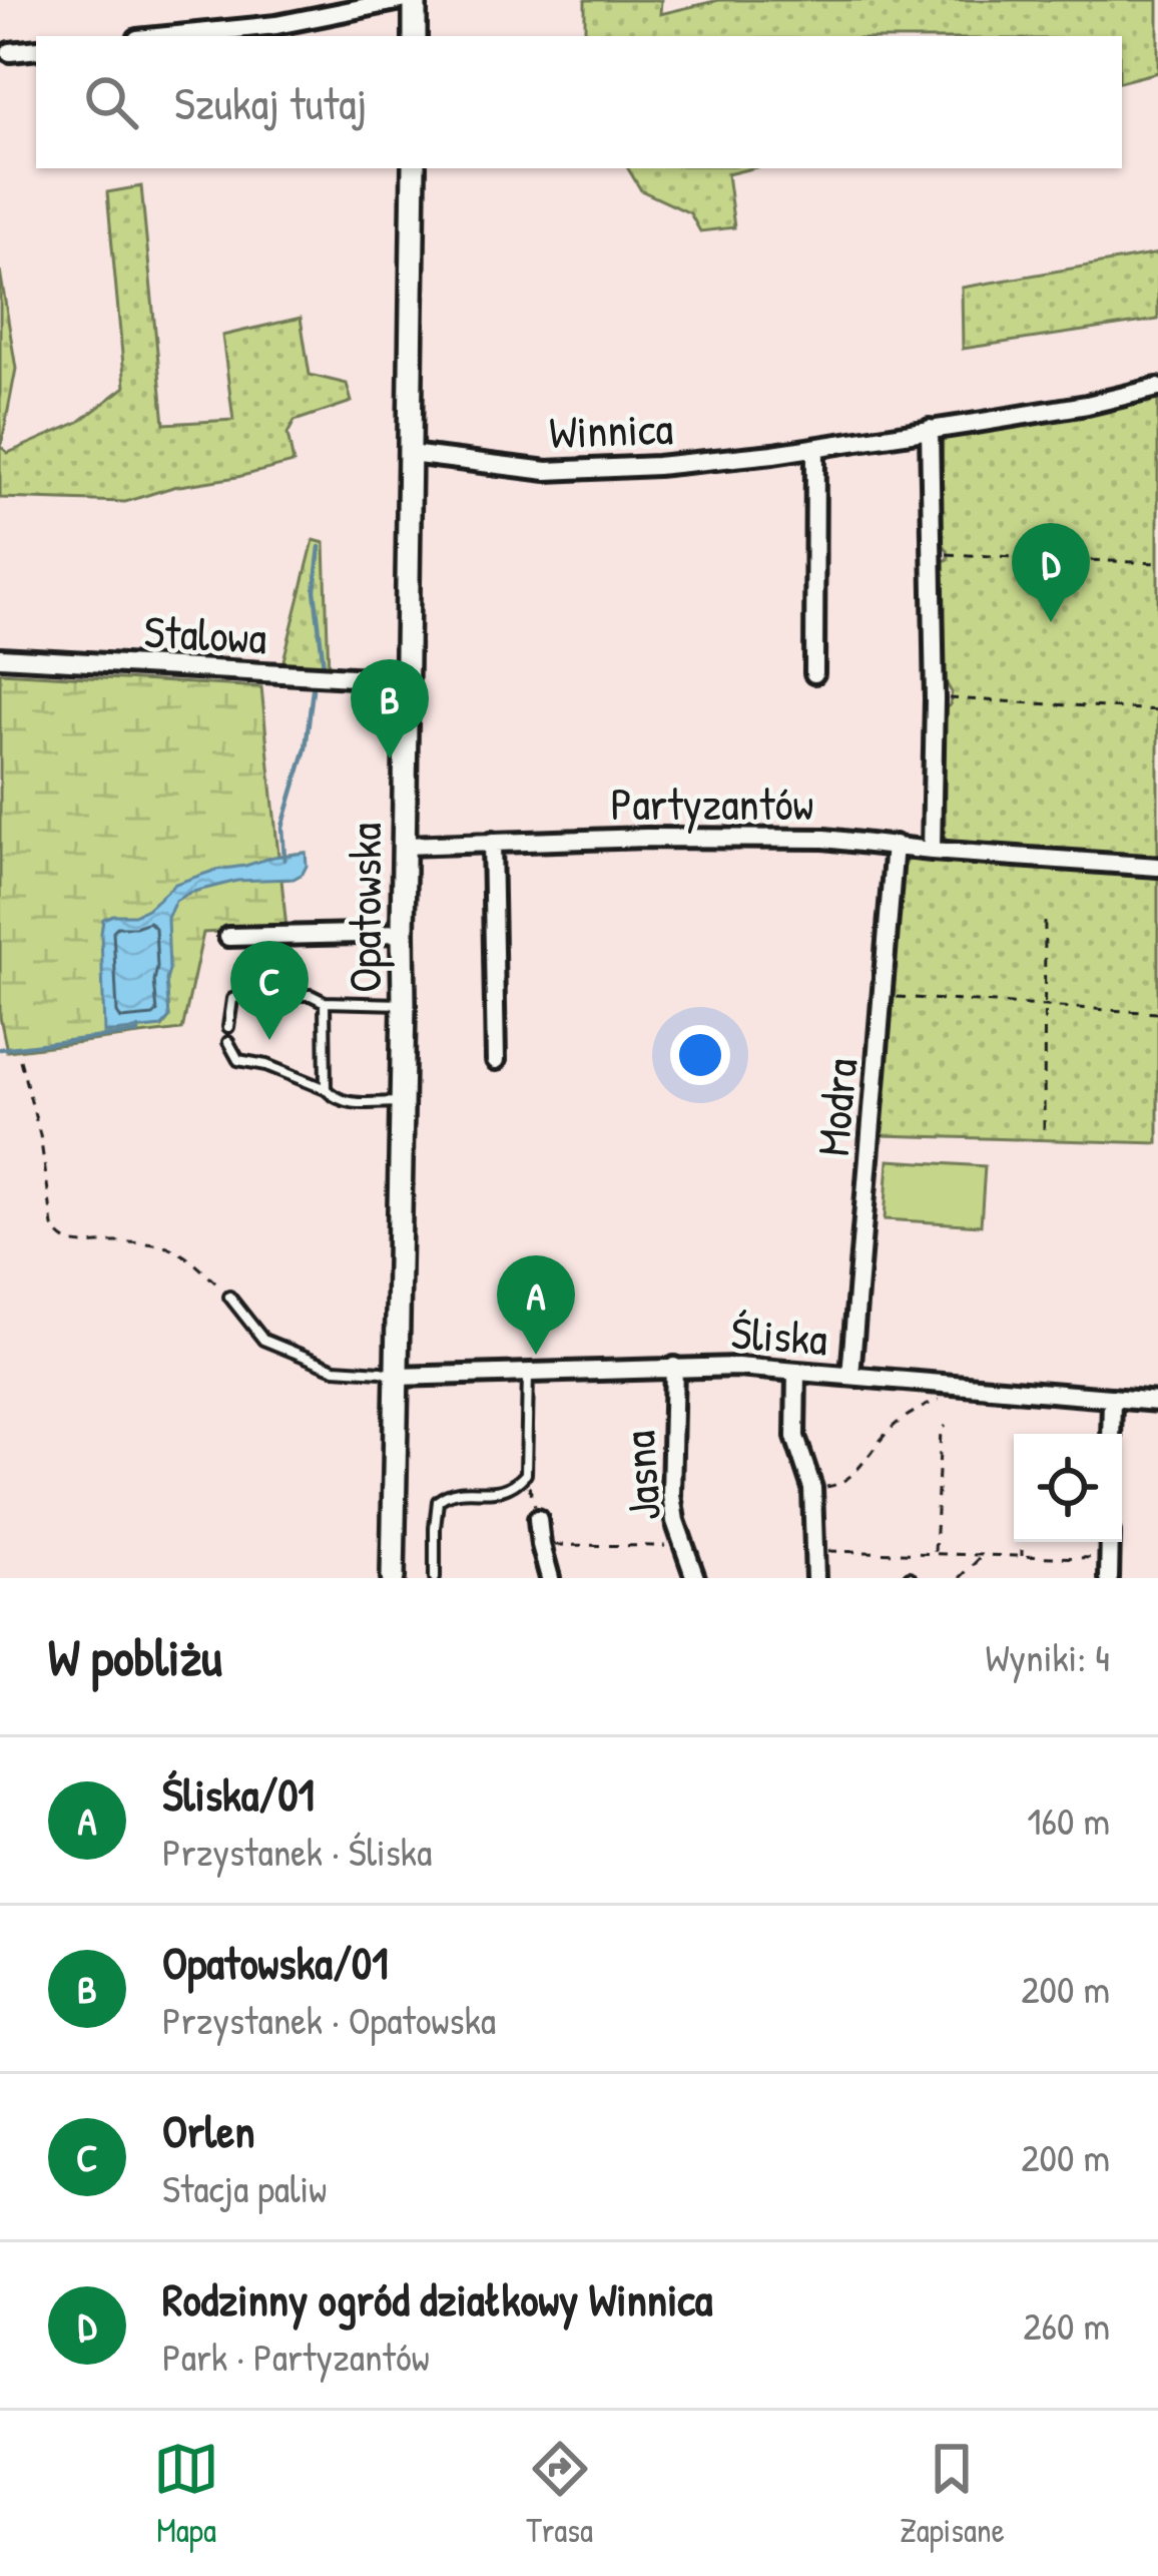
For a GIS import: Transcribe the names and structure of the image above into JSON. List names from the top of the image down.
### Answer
{
  "streets": {
    "street": [
      "Winnica",
      "Stalowa",
      "Partyzantów",
      "Opatowska",
      "Modra",
      "Śliska",
      "Jasna"
    ]
  },
  "crossings": [
    ["Winnica", "Opatowska"],
    ["Stalowa", "Opatowska"],
    ["Partyzantów", "Opatowska"],
    ["Partyzantów", "Modra"],
    ["Opatowska", "Śliska"],
    ["Modra", "Śliska"],
    ["Śliska", "Jasna"]
  ],
  "page": {
    "search": "Szukaj tutaj",
    "pins": [
      "D",
      "B",
      "C",
      "A"
    ],
    "heading": ["W pobliżu", "Wyniki: 4"],
    "list": [
      {
        "mark": "A",
        "name": "Śliska/01",
        "note": "Przystanek · Śliska",
        "value": "160 m"
      },
      {
        "mark": "B",
        "name": "Opatowska/01",
        "note": "Przystanek · Opatowska",
        "value": "200 m"
      },
      {
        "mark": "C",
        "name": "Orlen",
        "note": "Stacja paliw",
        "value": "200 m"
      },
      {
        "mark": "D",
        "name": "Rodzinny ogród działkowy Winnica",
        "note": "Park · Partyzantów",
        "value": "260 m"
      }
    ],
    "nav": ["Mapa", "Trasa", "Zapisane"]
  }
}
